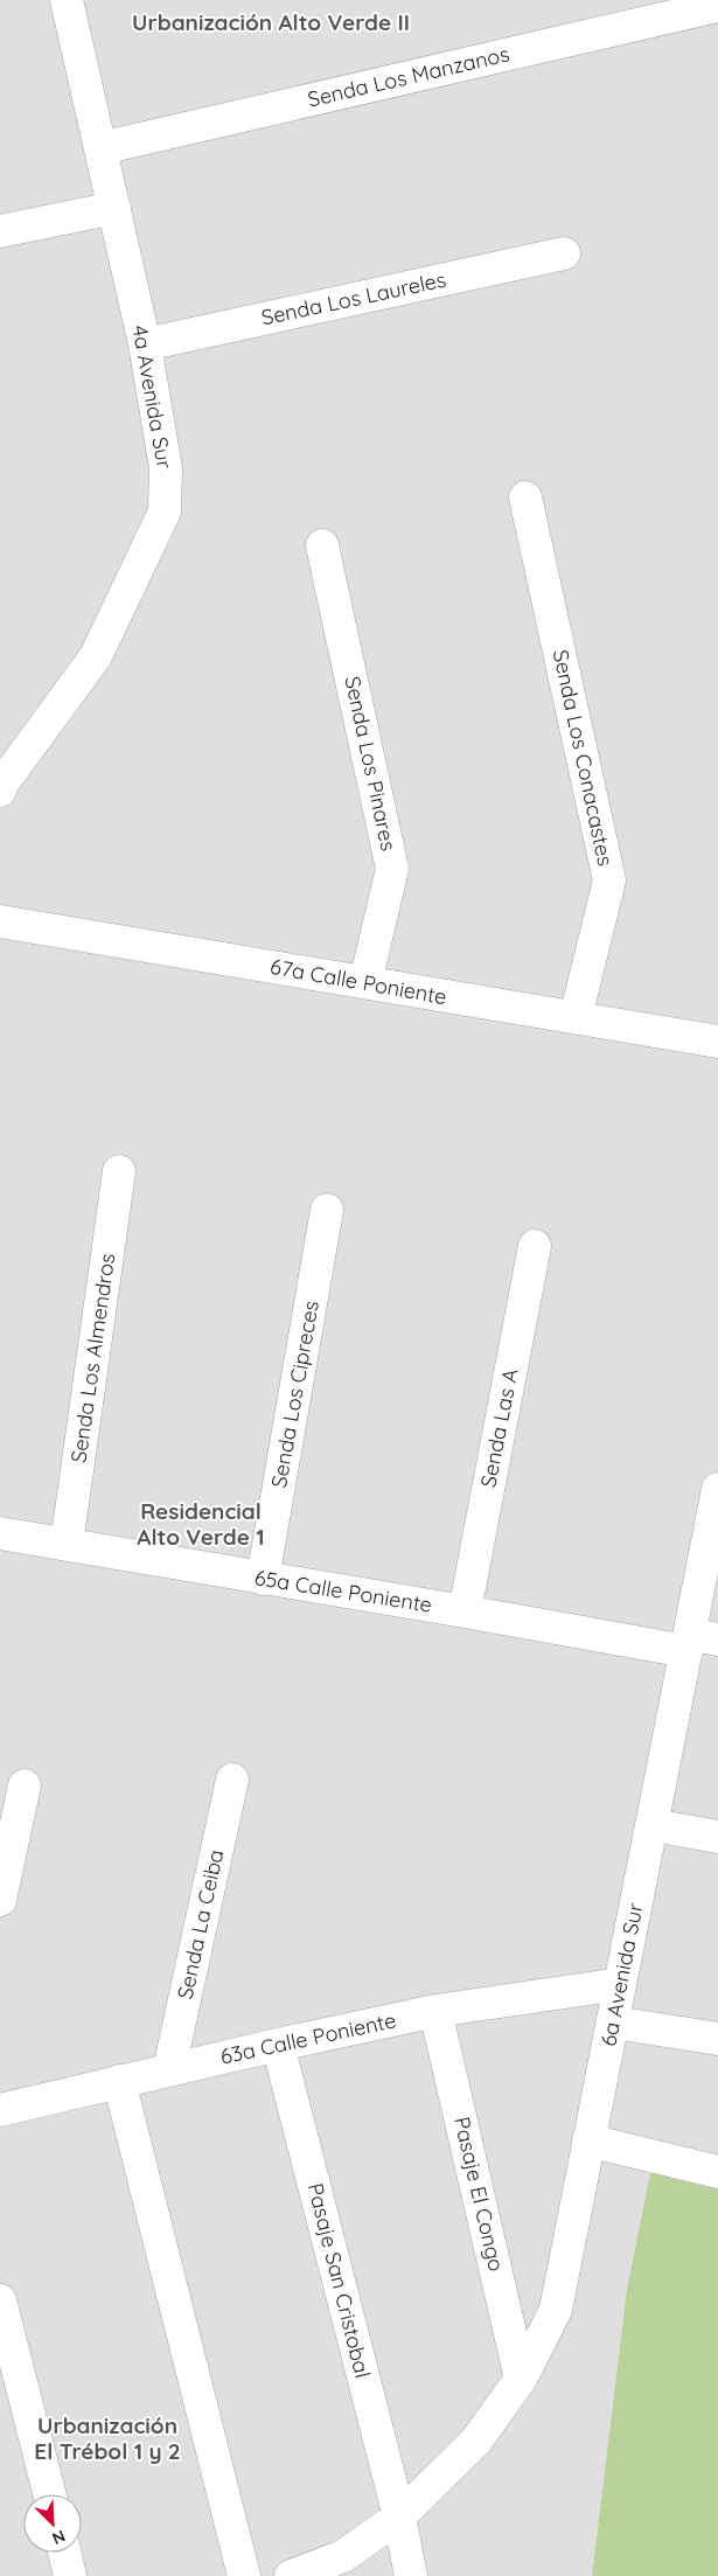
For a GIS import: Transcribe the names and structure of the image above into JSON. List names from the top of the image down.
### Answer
{
  "streets": {
    "street": [
      "Senda Los Manzanos",
      "Senda Los Laureles",
      "4a Avenida Sur",
      "Senda Los Conacastes",
      "Senda Los Pinares",
      "67a Calle Poniente",
      "Senda Los Almendros",
      "Senda Los Cipreces",
      "Senda Las A",
      "65a Calle Poniente",
      "Senda La Ceiba",
      "6a Avenida Sur",
      "63a Calle Poniente",
      "Pasaje El Congo",
      "Pasaje San Cristobal"
    ]
  },
  "crossings": [
    ["Senda Los Manzanos", "4a Avenida Sur"],
    ["Senda Los Laureles", "4a Avenida Sur"],
    ["Senda Los Conacastes", "67a Calle Poniente"],
    ["Senda Los Pinares", "67a Calle Poniente"],
    ["Senda Los Almendros", "65a Calle Poniente"],
    ["Senda Los Cipreces", "65a Calle Poniente"],
    ["Senda Las A", "65a Calle Poniente"],
    ["65a Calle Poniente", "6a Avenida Sur"],
    ["Senda La Ceiba", "63a Calle Poniente"],
    ["6a Avenida Sur", "63a Calle Poniente"],
    ["6a Avenida Sur", "Pasaje El Congo"],
    ["6a Avenida Sur", "Pasaje San Cristobal"],
    ["63a Calle Poniente", "Pasaje El Congo"],
    ["63a Calle Poniente", "Pasaje San Cristobal"]
  ],
  "districts": ["Urbanización Alto Verde II", "Residencial Alto Verde 1", "Urbanización El Trébol 1 y 2"],
  "north": "bottom right"
}
